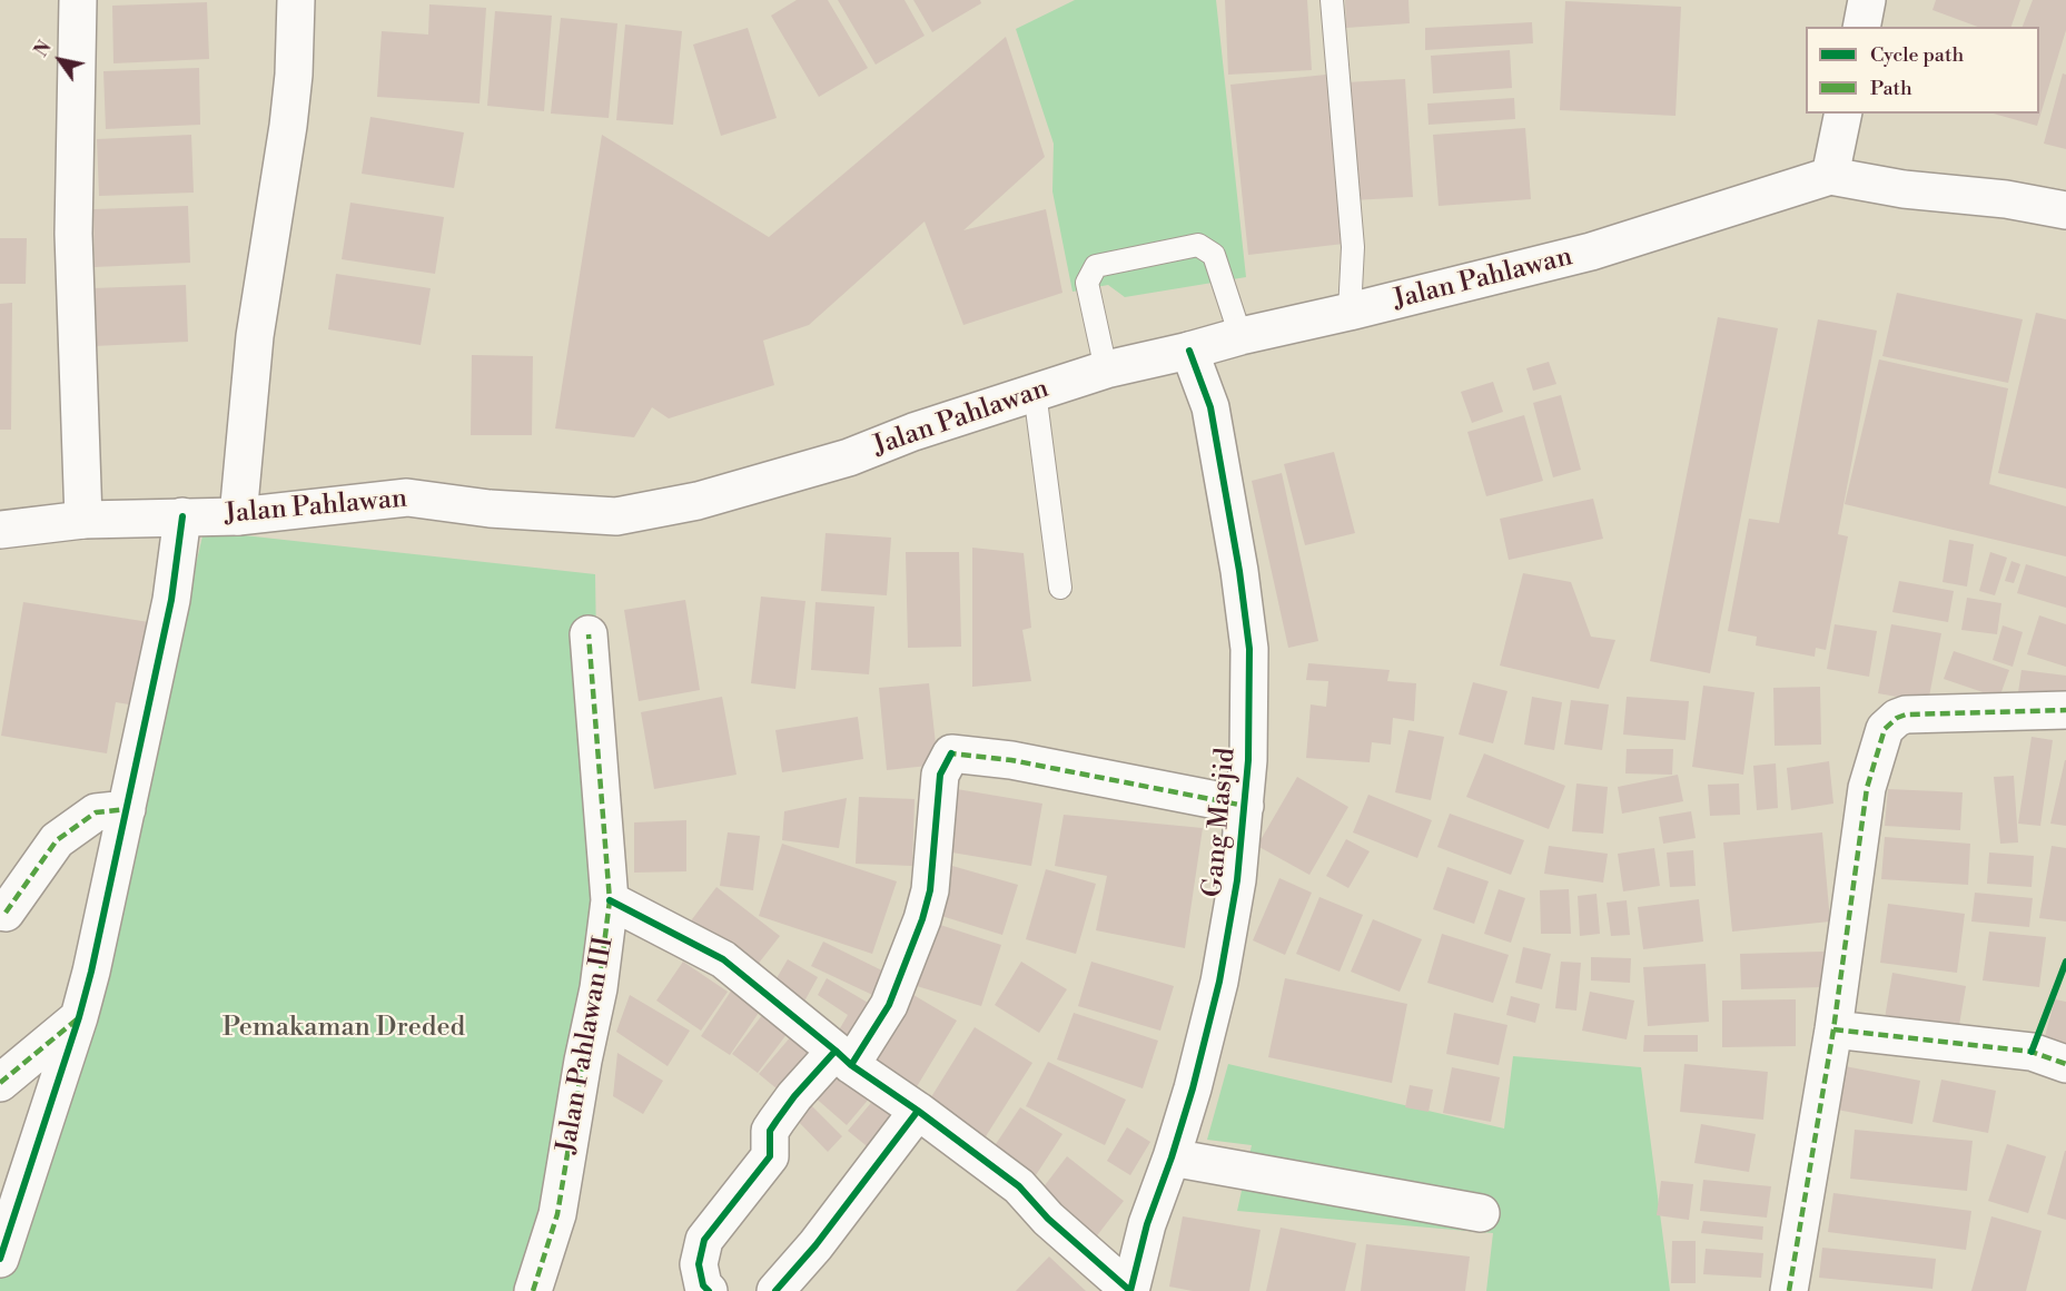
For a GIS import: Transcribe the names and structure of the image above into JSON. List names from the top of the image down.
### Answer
{
  "streets": {
    "street": ["Jalan Pahlawan", "Gang Masjid", "Jalan Pahlawan III"]
  },
  "crossings": [
    ["Jalan Pahlawan", "Gang Masjid"]
  ],
  "parks": ["Pemakaman Dreded"],
  "legend": ["Cycle path", "Path"],
  "north": "top left"
}
